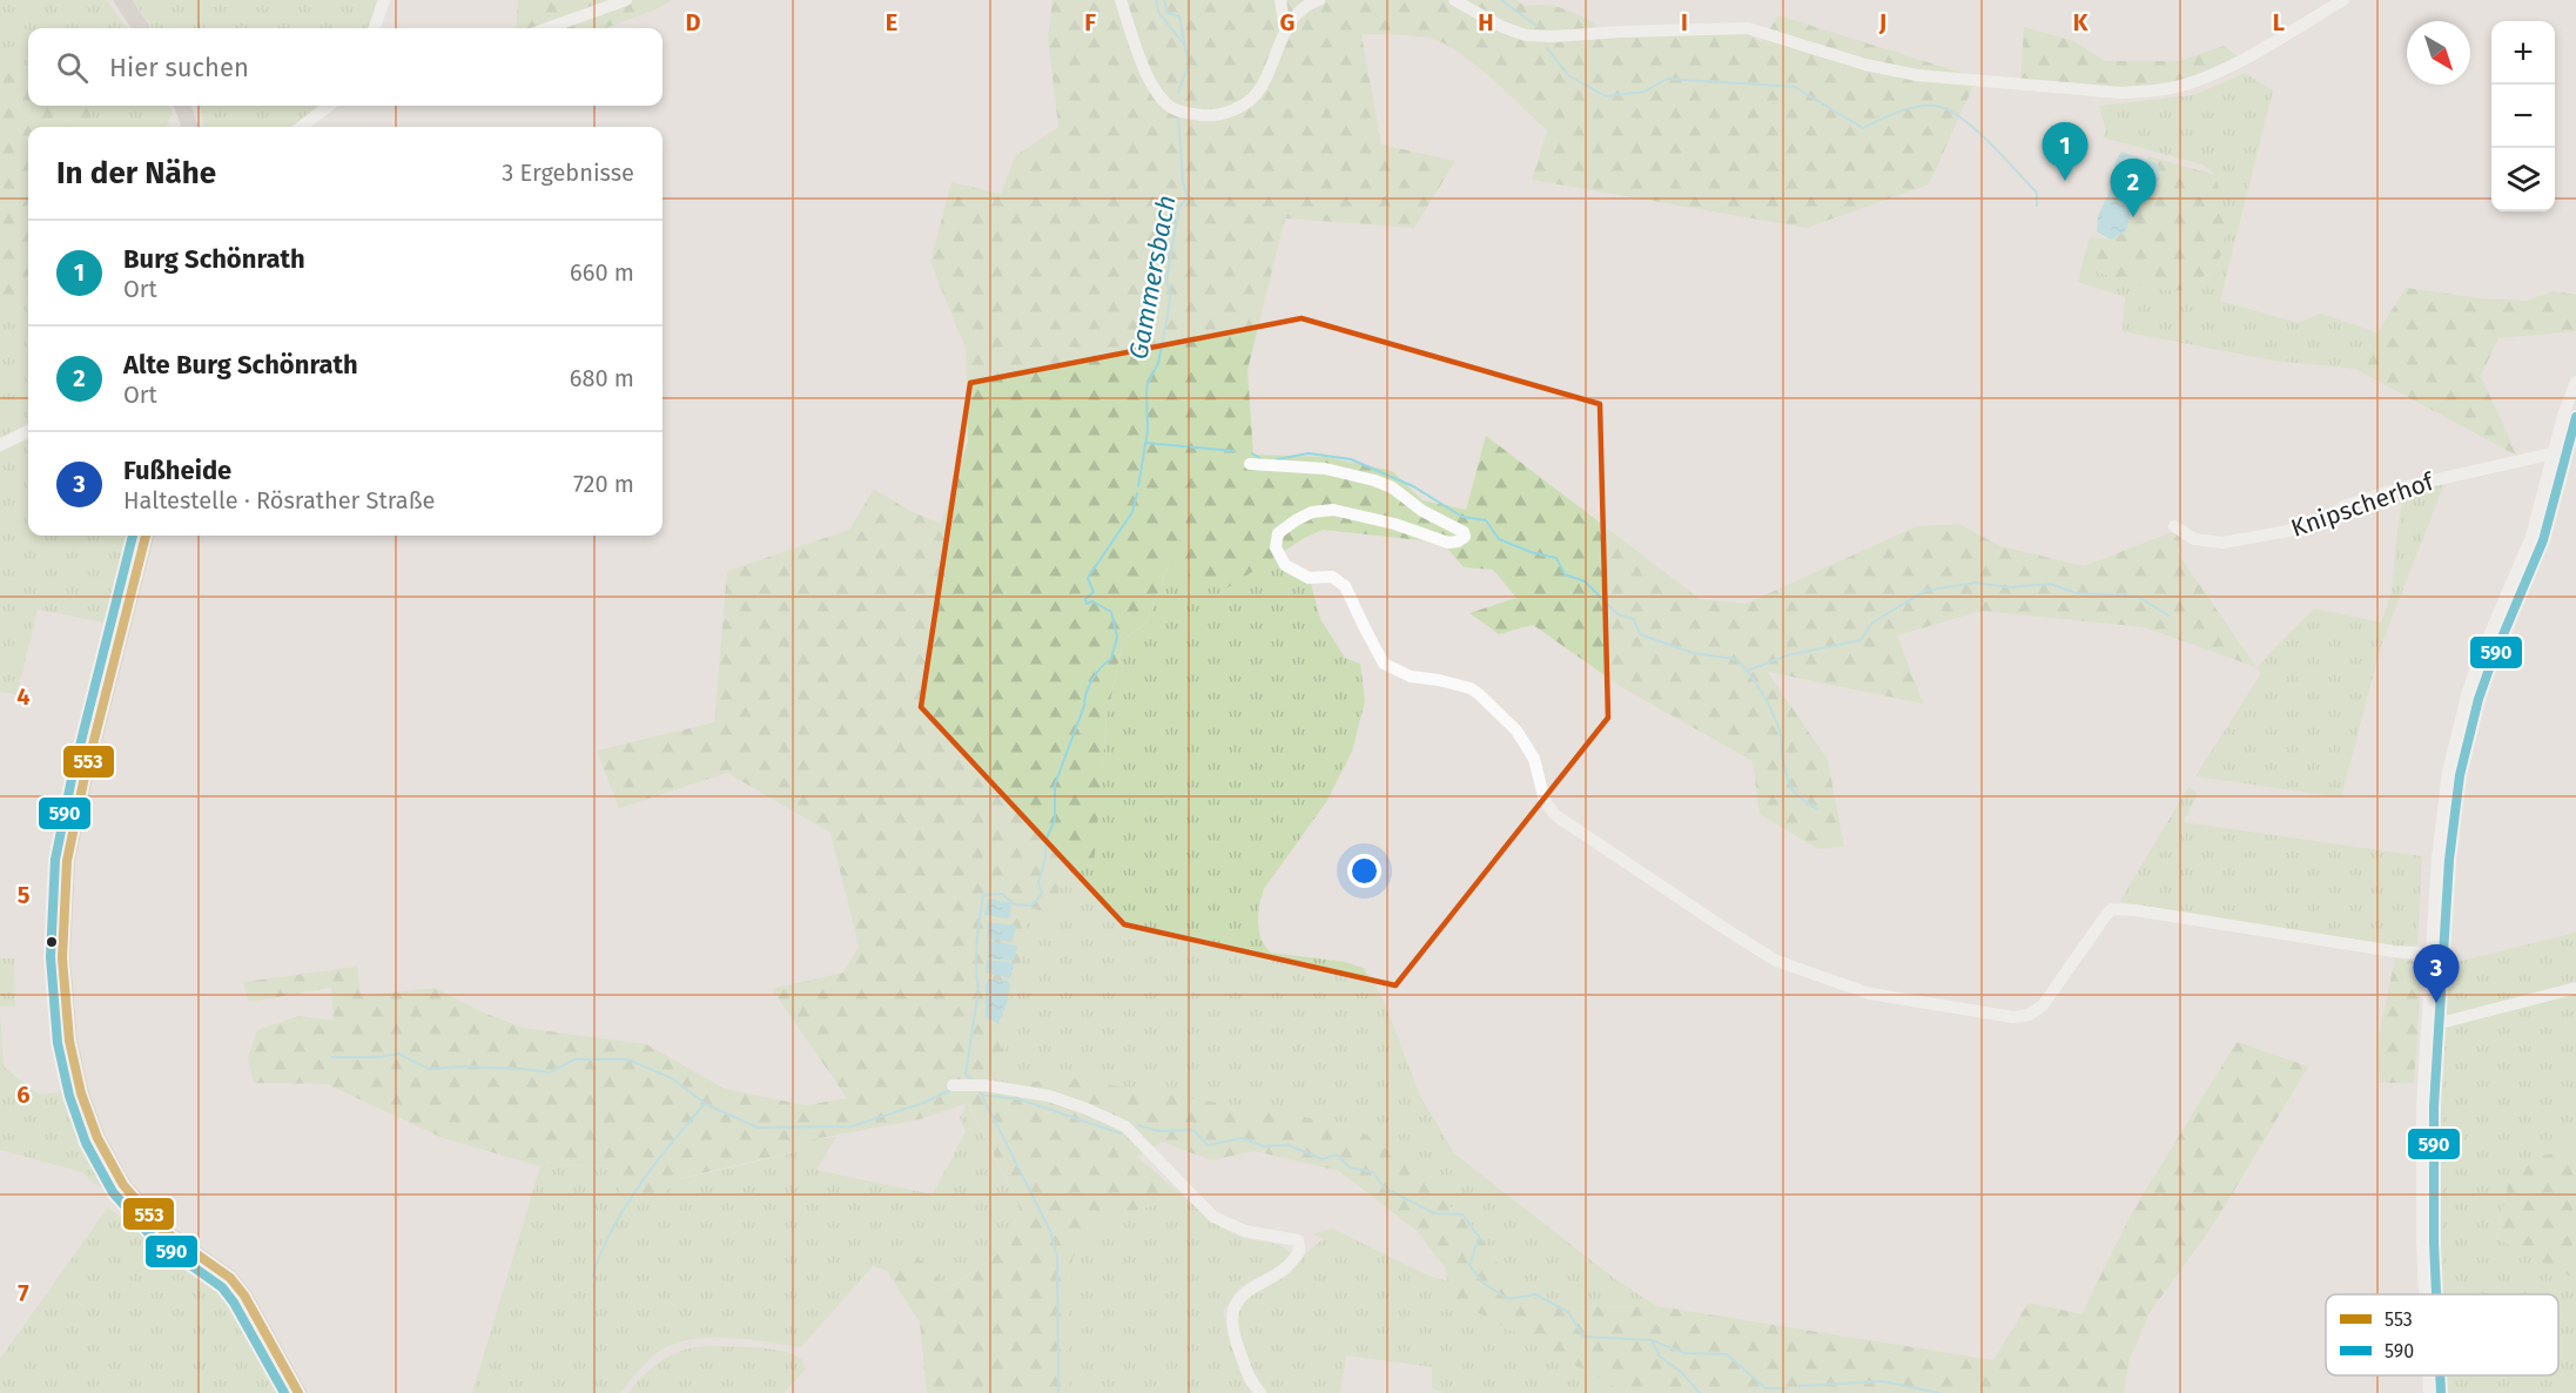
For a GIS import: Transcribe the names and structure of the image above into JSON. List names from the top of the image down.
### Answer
{
  "streets": {
    "street": ["Knipscherhof"]
  },
  "water": ["Gammersbach"],
  "lines": ["transit line 590", "transit line 553"],
  "legend": ["553", "590"],
  "north": "bottom right",
  "page": {
    "map_buttons": ["+", "−"],
    "search": "Hier suchen",
    "pins": ["1", "2", "3"],
    "heading": ["In der Nähe", "3 Ergebnisse"],
    "list": [
      {
        "mark": "1",
        "name": "Burg Schönrath",
        "note": "Ort",
        "value": "660 m"
      },
      {
        "mark": "2",
        "name": "Alte Burg Schönrath",
        "note": "Ort",
        "value": "680 m"
      },
      {
        "mark": "3",
        "name": "Fußheide",
        "note": "Haltestelle · Rösrather Straße",
        "value": "720 m"
      }
    ]
  },
  "grid": {
    "columns": [
      "D",
      "E",
      "F",
      "G",
      "H",
      "I",
      "J",
      "K",
      "L"
    ],
    "rows": [
      "4",
      "5",
      "6",
      "7"
    ]
  }
}
